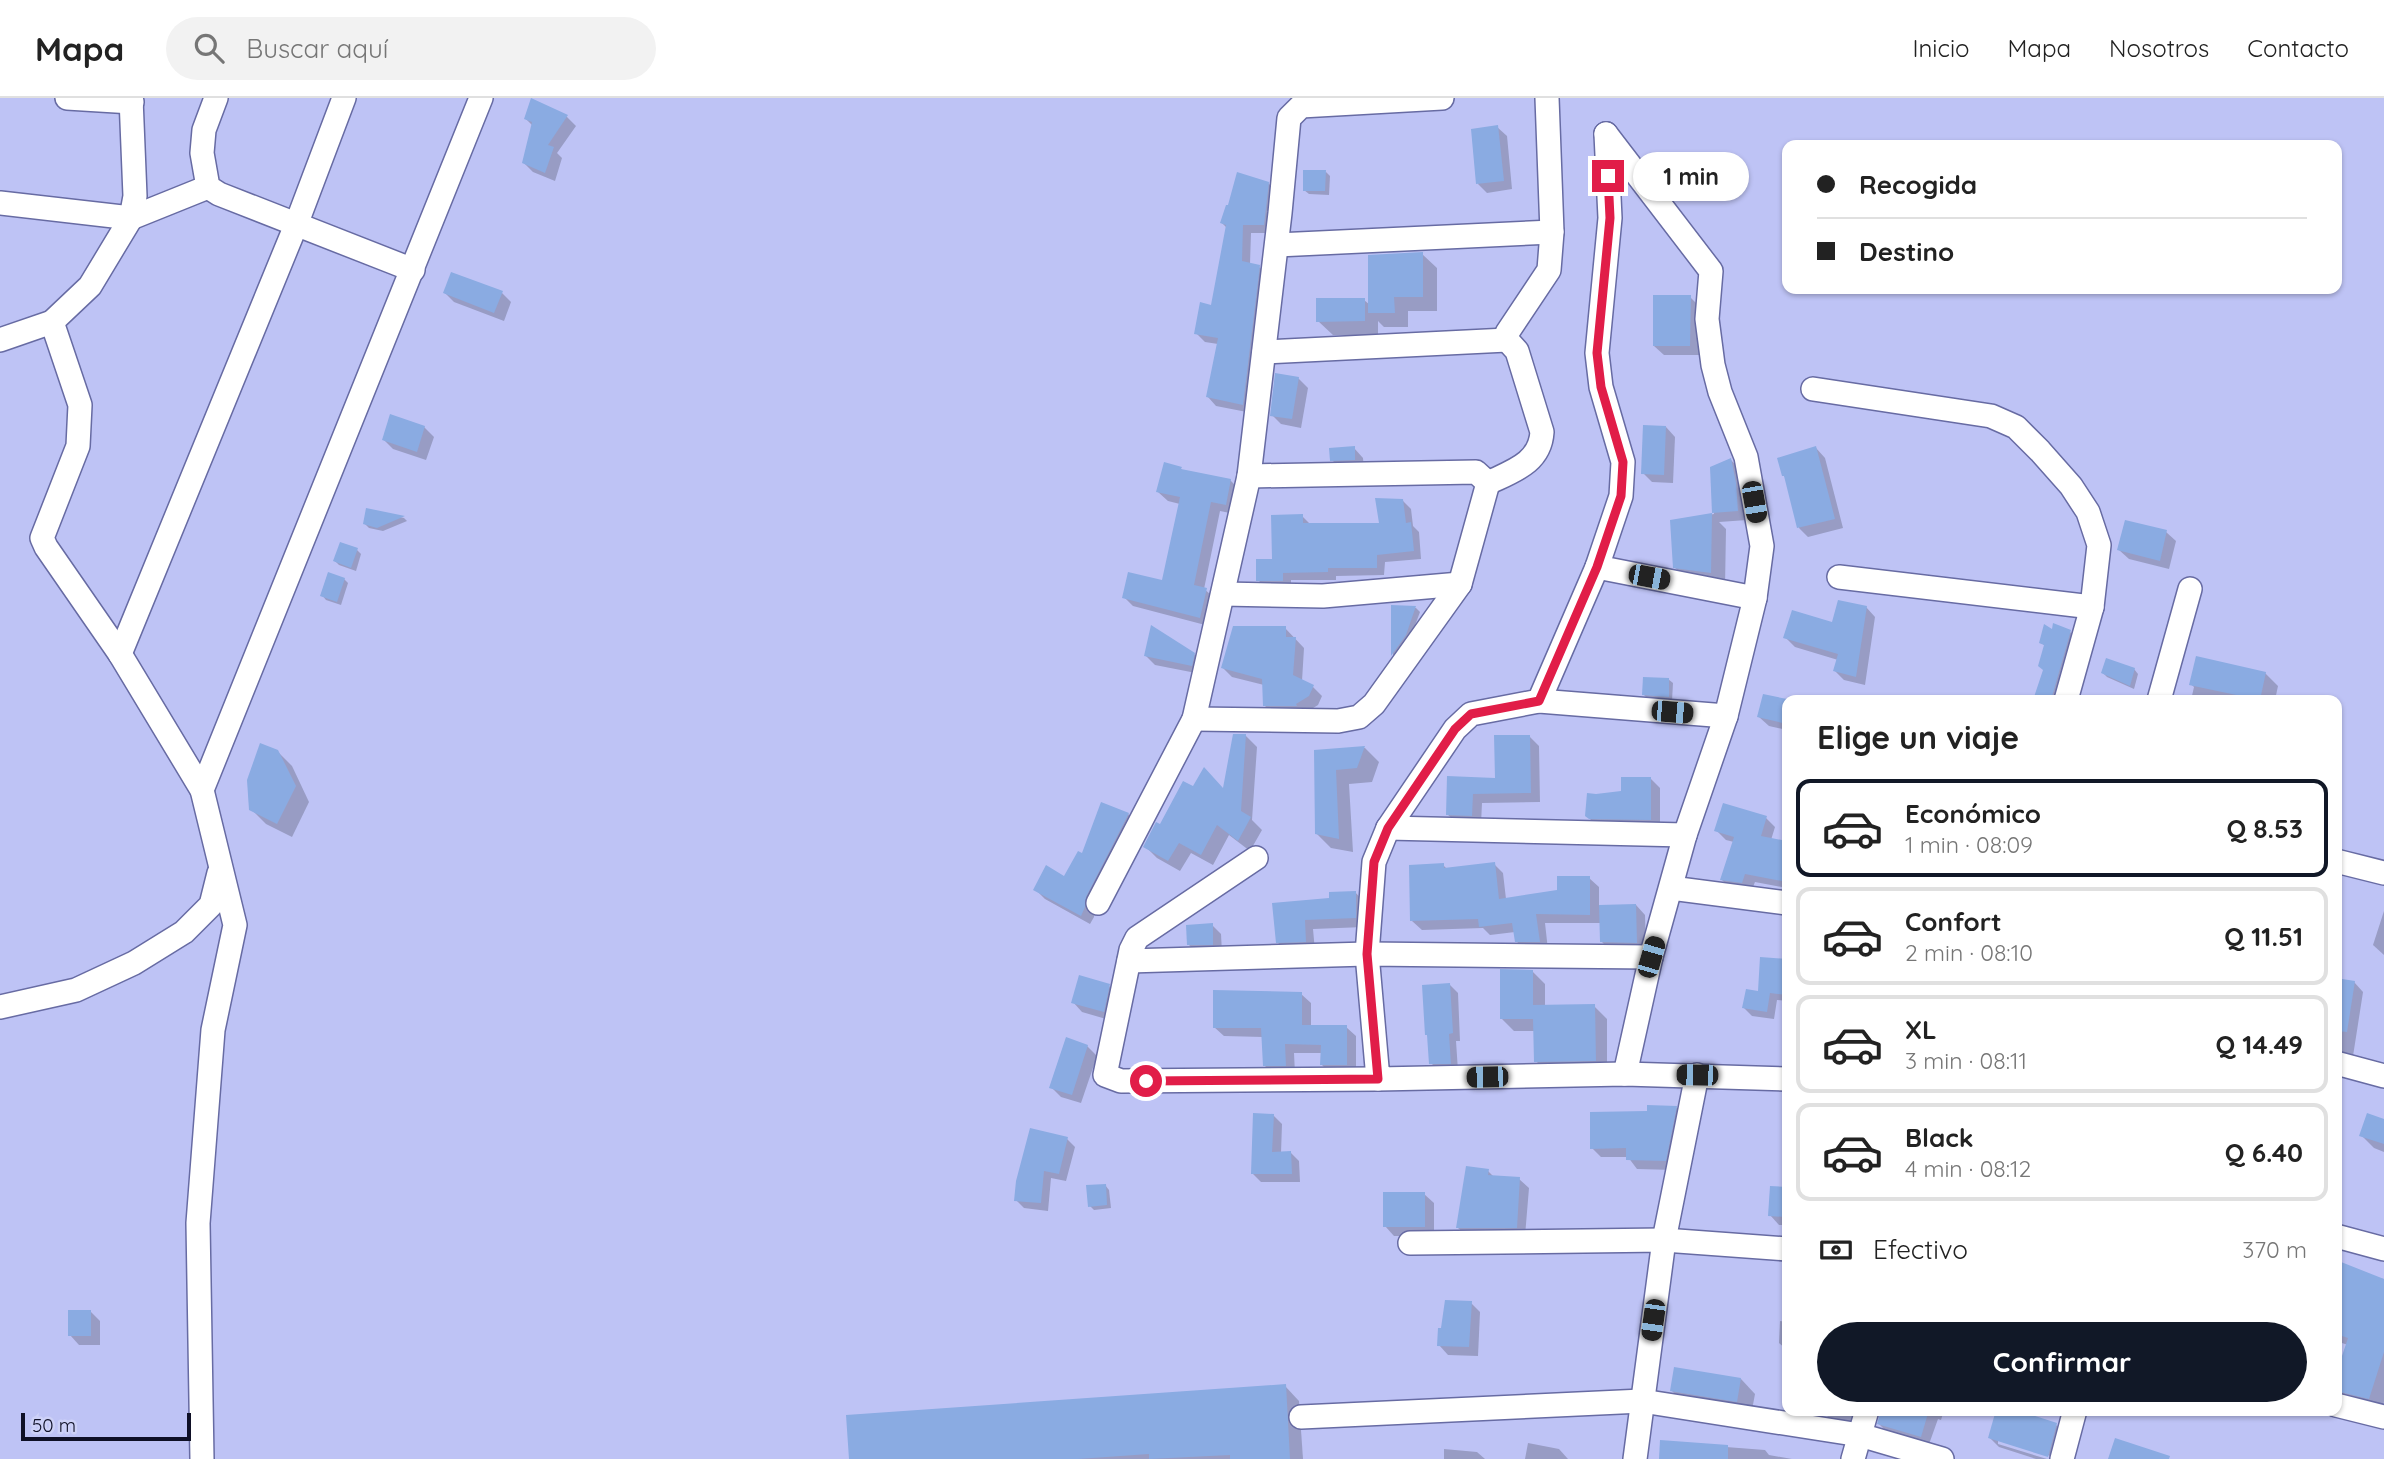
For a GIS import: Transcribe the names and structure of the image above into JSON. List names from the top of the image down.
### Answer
{
  "scale_bar": "50 m",
  "page": {
    "header": "Mapa",
    "search": "Buscar aquí",
    "nav": [
      "Inicio",
      "Mapa",
      "Nosotros",
      "Contacto"
    ],
    "banner": ["Recogida", "Destino"],
    "bubble": "1 min",
    "heading": "Elige un viaje",
    "list": [
      {
        "name": "Económico",
        "note": "1 min · 08:09",
        "value": "Q 8.53"
      },
      {
        "name": "Confort",
        "note": "2 min · 08:10",
        "value": "Q 11.51"
      },
      {
        "name": "XL",
        "note": "3 min · 08:11",
        "value": "Q 14.49"
      },
      {
        "name": "Black",
        "note": "4 min · 08:12",
        "value": "Q 6.40"
      }
    ],
    "pay": ["Efectivo", "370 m"],
    "buttons": "Confirmar",
    "scale": "50 m"
  }
}
